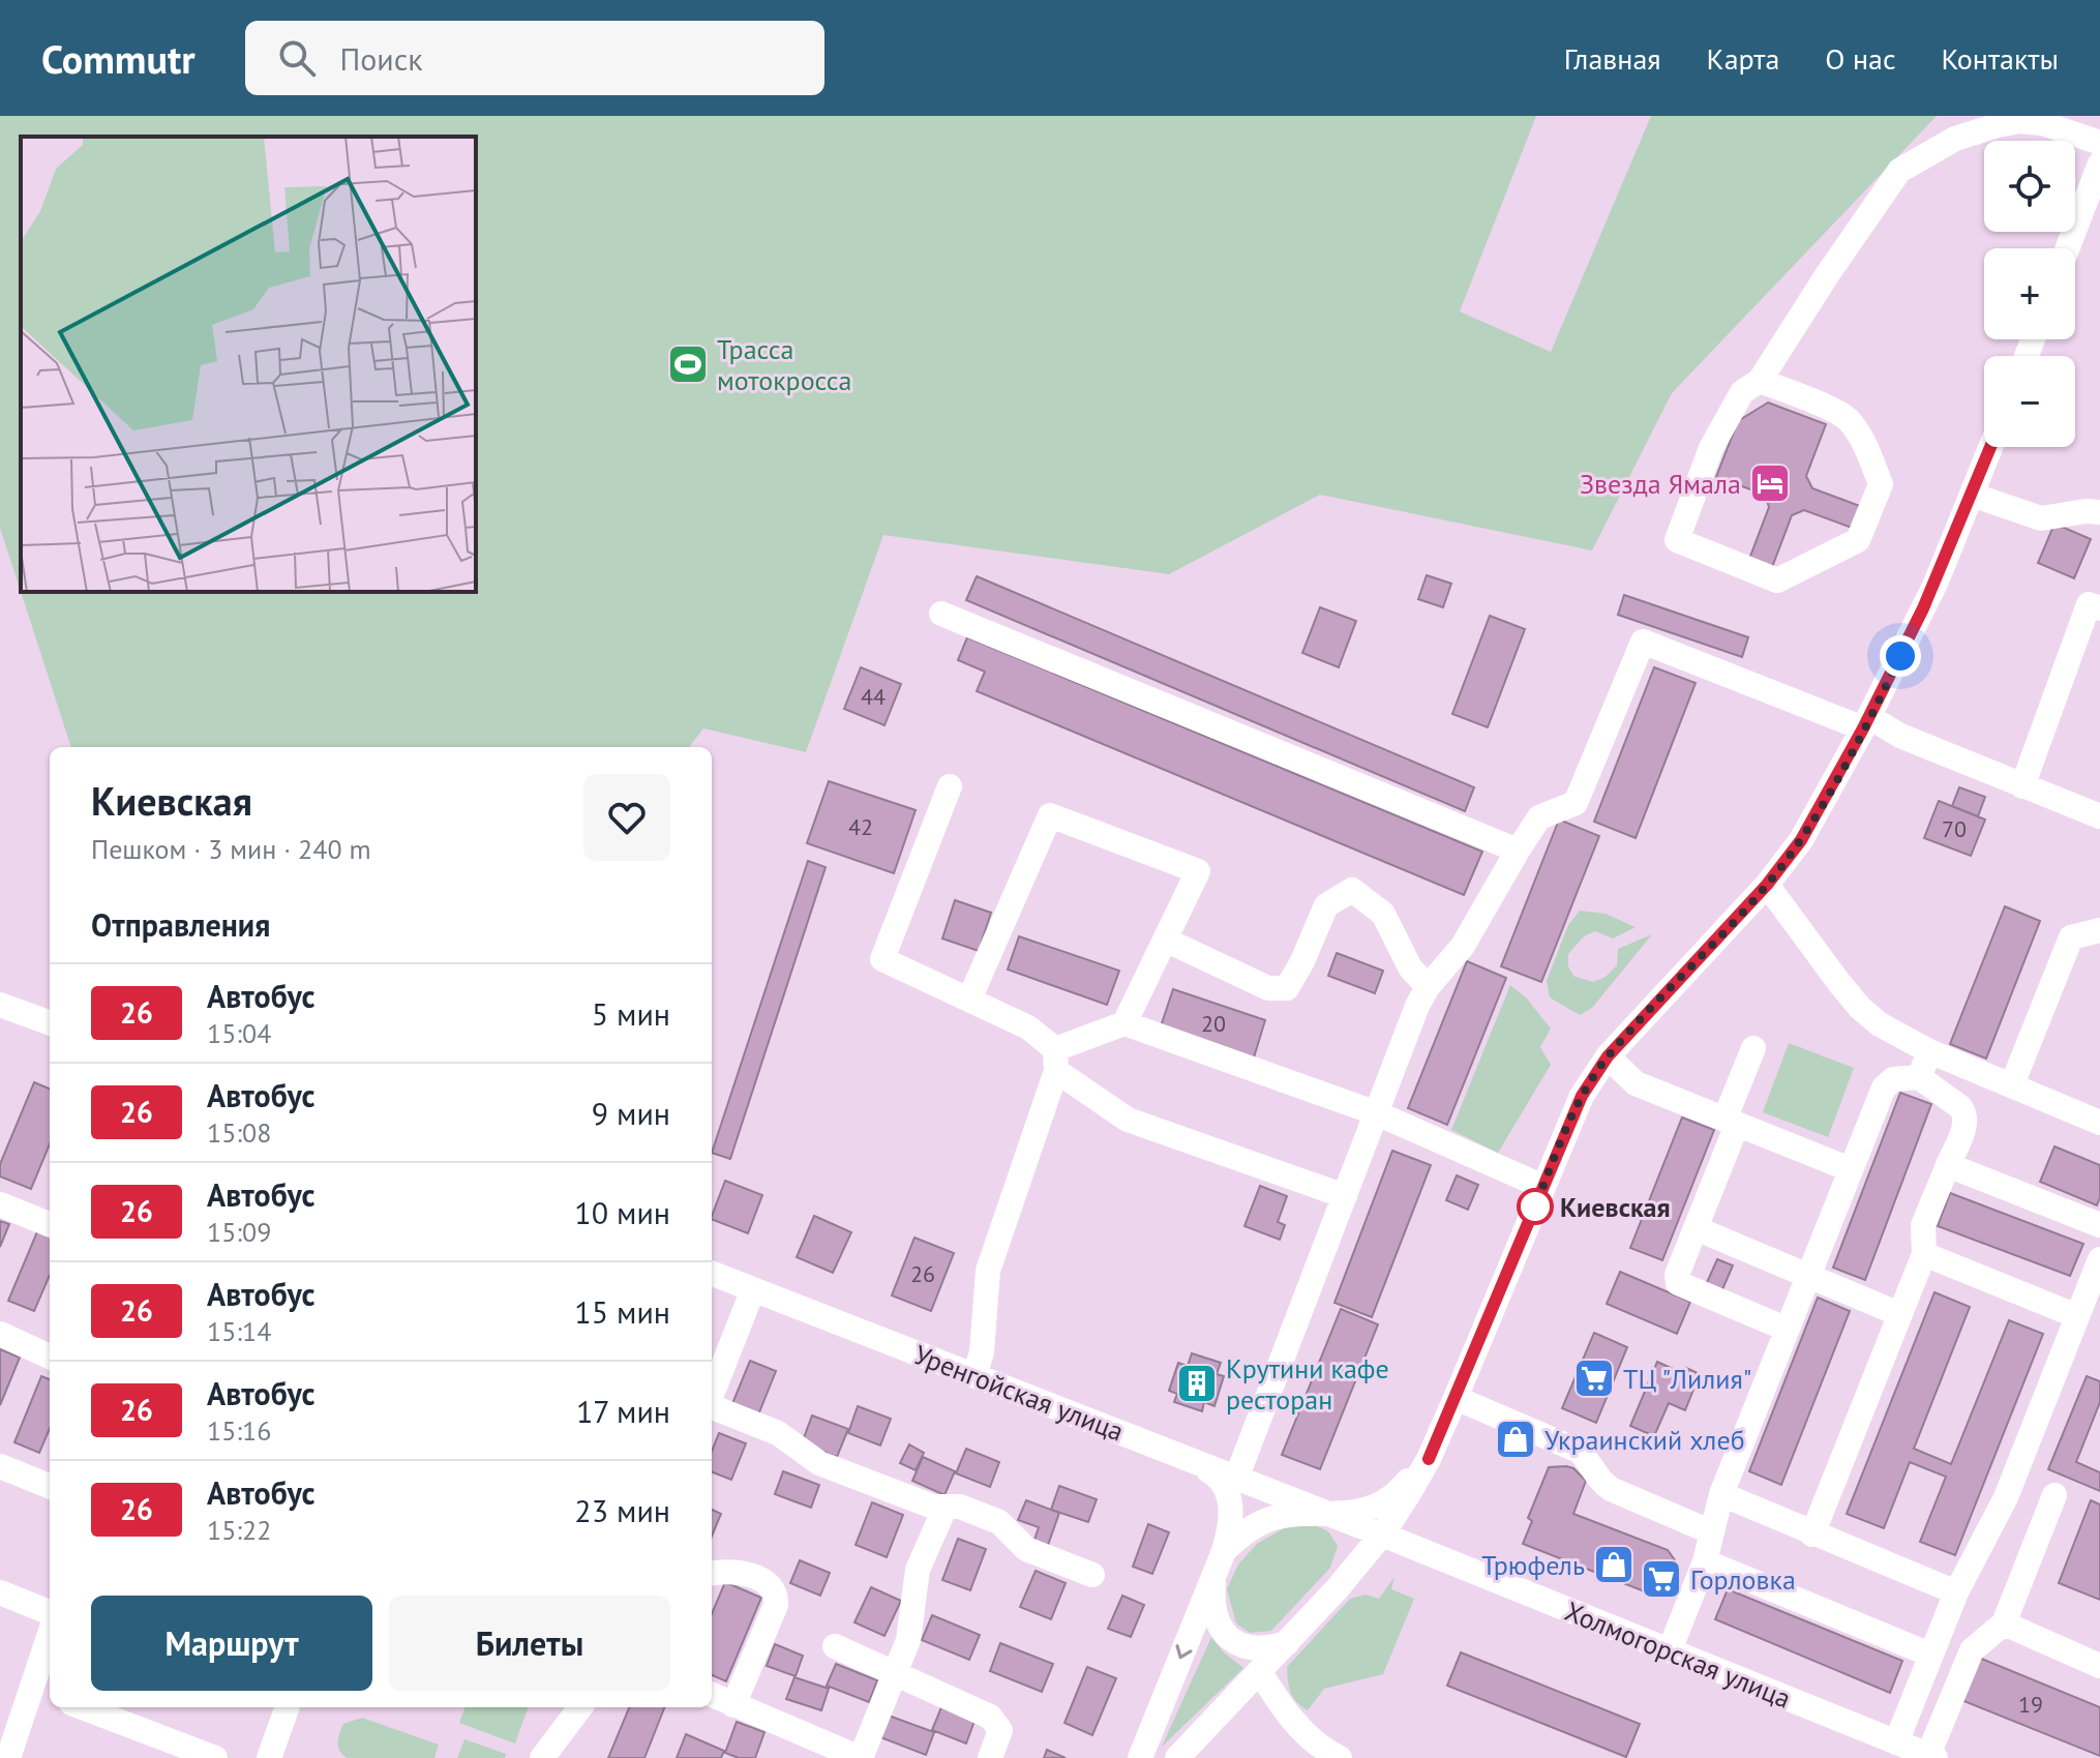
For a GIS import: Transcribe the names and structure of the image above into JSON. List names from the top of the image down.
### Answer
{
  "streets": {
    "street": ["Уренгойская улица", "Холмогорская улица"]
  },
  "crossings": [
    ["Уренгойская улица", "Холмогорская улица"]
  ],
  "places": {
    "sports": ["Трасса мотокросса"],
    "hotel": ["Звезда Ямала"],
    "other": ["Киевская"],
    "supermarket": ["ТЦ \"Лилия\"", "Горловка"],
    "building": ["Крутини кафе ресторан"],
    "shop": ["Украинский хлеб", "Трюфель"]
  },
  "lines": ["bus line 26"],
  "house_numbers": [
    "44",
    "42",
    "70",
    "20",
    "26",
    "19"
  ],
  "page": {
    "header": "Commutr",
    "search": "Поиск",
    "nav": [
      "Главная",
      "Карта",
      "О нас",
      "Контакты"
    ],
    "map_buttons": ["+", "−"],
    "heading": [
      ["Киевская", "Пешком · 3 мин · 240 m"],
      "Отправления"
    ],
    "list": [
      {
        "mark": "26",
        "name": "Автобус",
        "note": "15:04",
        "value": "5 мин"
      },
      {
        "mark": "26",
        "name": "Автобус",
        "note": "15:08",
        "value": "9 мин"
      },
      {
        "mark": "26",
        "name": "Автобус",
        "note": "15:09",
        "value": "10 мин"
      },
      {
        "mark": "26",
        "name": "Автобус",
        "note": "15:14",
        "value": "15 мин"
      },
      {
        "mark": "26",
        "name": "Автобус",
        "note": "15:16",
        "value": "17 мин"
      },
      {
        "mark": "26",
        "name": "Автобус",
        "note": "15:22",
        "value": "23 мин"
      }
    ],
    "buttons": ["Маршрут", "Билеты"]
  }
}
